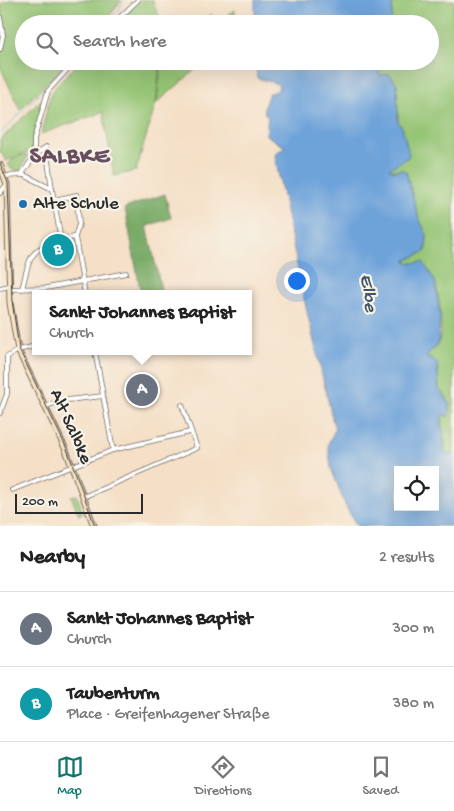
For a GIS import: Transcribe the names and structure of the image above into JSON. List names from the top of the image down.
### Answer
{
  "streets": {
    "main road": ["Alt Salbke"]
  },
  "districts": ["SALBKE"],
  "water": ["Elbe"],
  "places": ["Alte Schule"],
  "scale_bar": "200 m",
  "page": {
    "search": "Search here",
    "pins": ["B", "A"],
    "popup": ["Sankt Johannes Baptist", "Church"],
    "scale": "200 m",
    "heading": ["Nearby", "2 results"],
    "list": [
      {
        "mark": "A",
        "name": "Sankt Johannes Baptist",
        "note": "Church",
        "value": "300 m"
      },
      {
        "mark": "B",
        "name": "Taubenturm",
        "note": "Place · Greifenhagener Straße",
        "value": "380 m"
      }
    ],
    "nav": ["Map", "Directions", "Saved"]
  }
}
